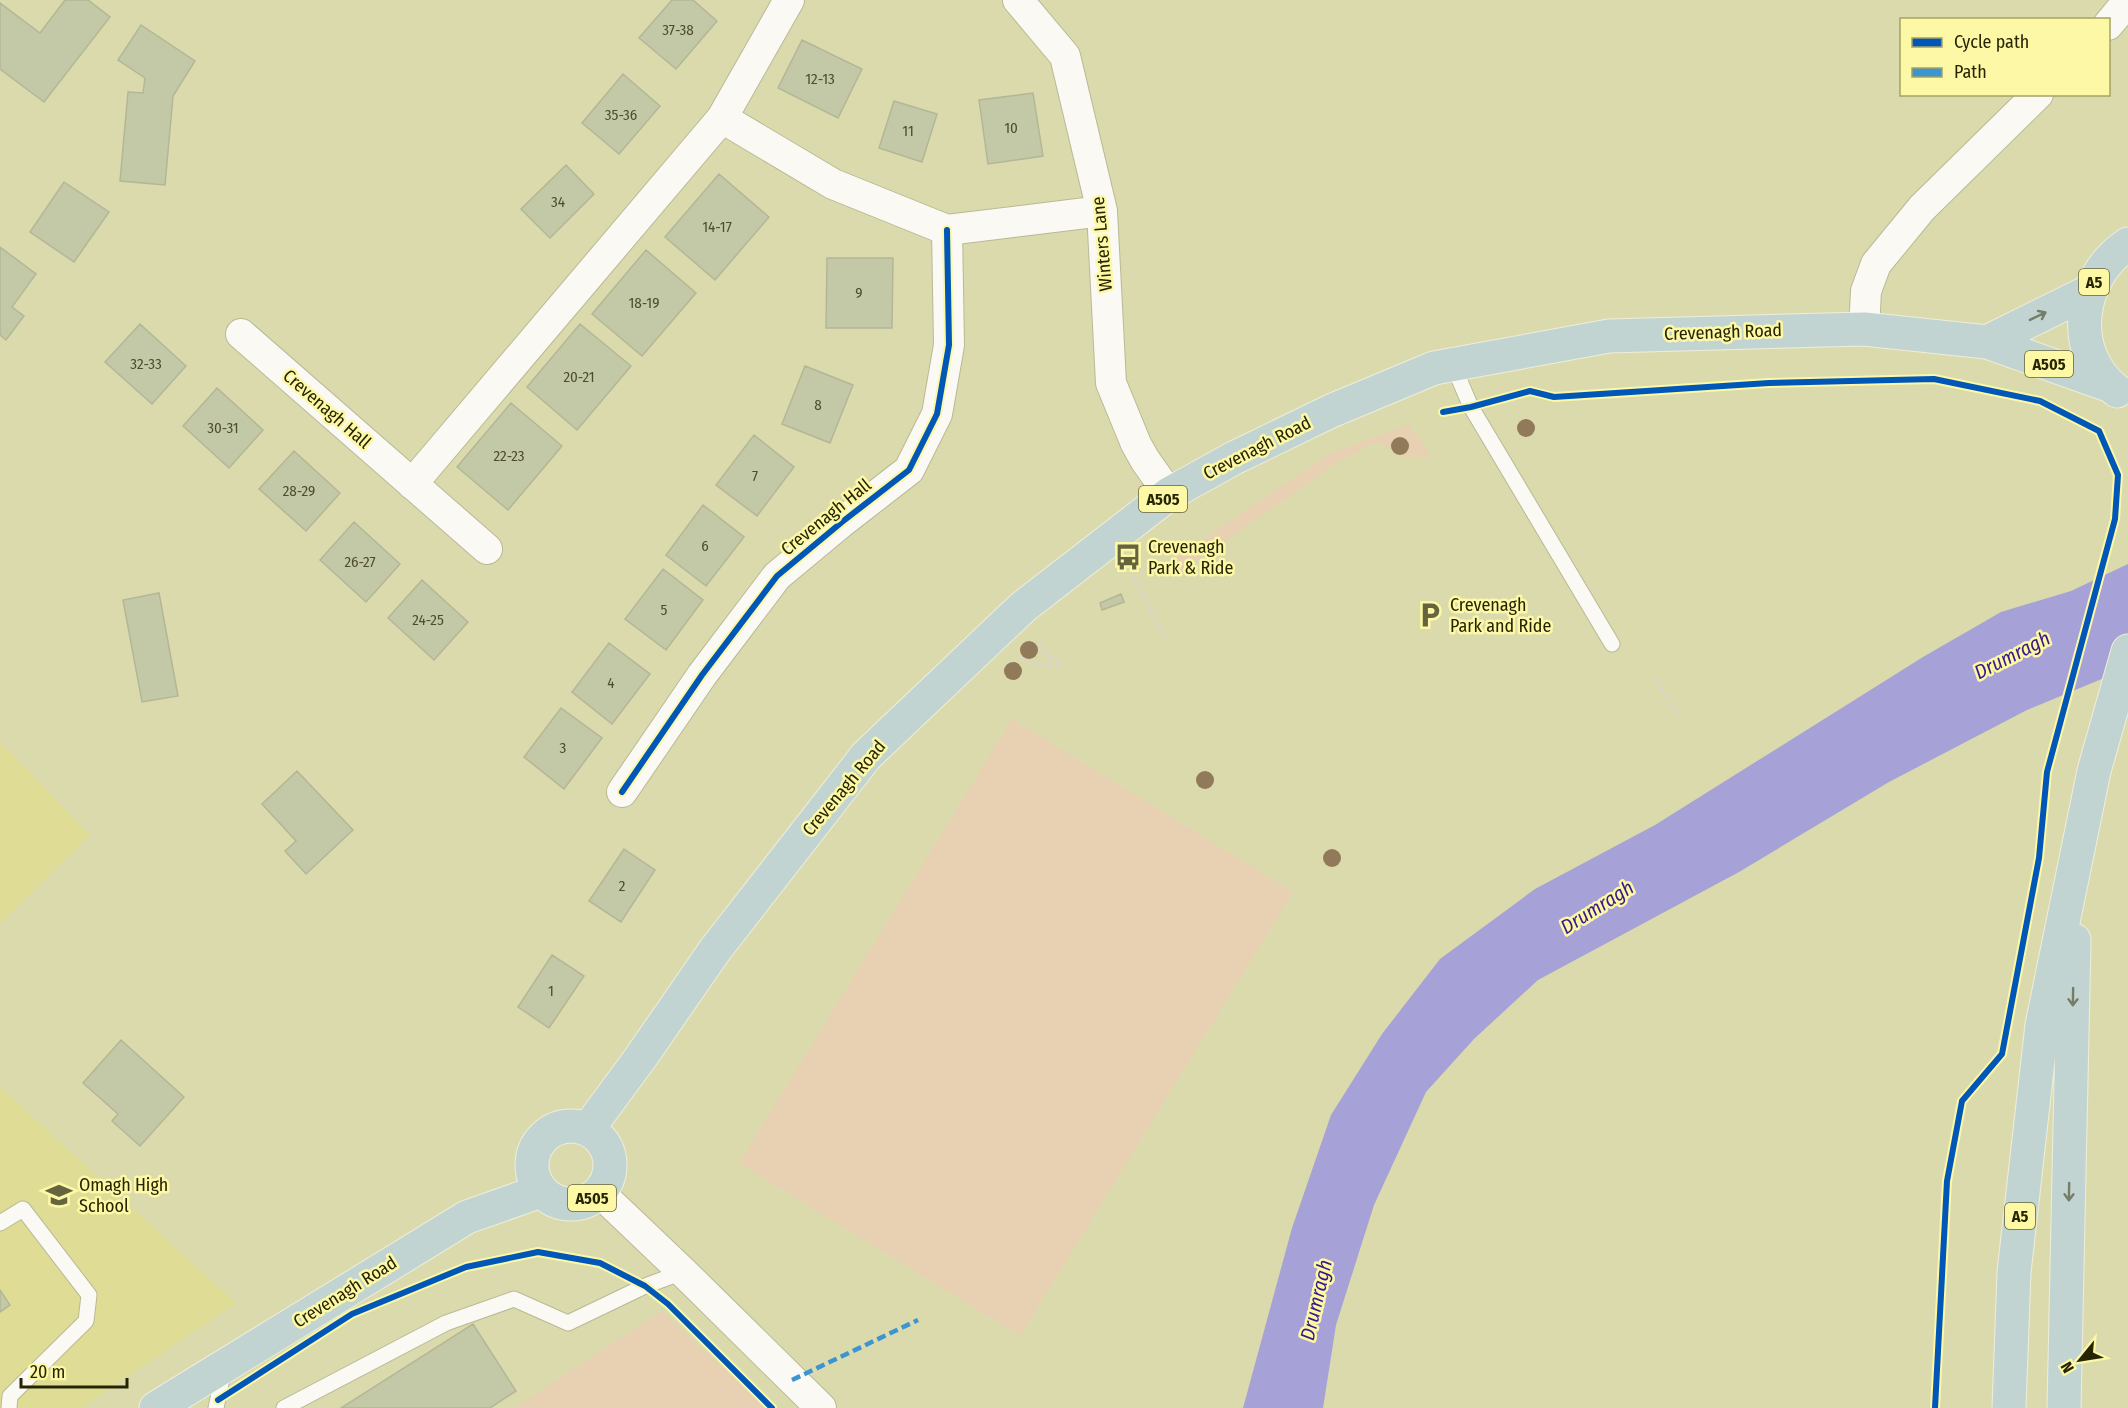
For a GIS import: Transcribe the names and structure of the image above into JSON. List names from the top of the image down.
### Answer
{
  "streets": {
    "highway": ["A5", "Crevenagh Road", "A505"],
    "street": ["Winters Lane", "Crevenagh Hall"]
  },
  "crossings": [
    ["Winters Lane", "Crevenagh Road"],
    ["A5", "Crevenagh Road"],
    ["A5", "A505"],
    ["Crevenagh Road", "A505"]
  ],
  "water": ["Drumragh"],
  "places": {
    "bus stop": ["Crevenagh Park & Ride"],
    "parking": ["Crevenagh Park and Ride"],
    "school or university": ["Omagh High School"]
  },
  "house_numbers": [
    "37-38",
    "12-13",
    "35-36",
    "10",
    "11",
    "34",
    "14-17",
    "9",
    "18-19",
    "32-33",
    "20-21",
    "8",
    "30-31",
    "22-23",
    "7",
    "28-29",
    "6",
    "26-27",
    "5",
    "24-25",
    "4",
    "3",
    "2",
    "1"
  ],
  "legend": ["Cycle path", "Path"],
  "scale_bar": "20 m",
  "north": "bottom left"
}
